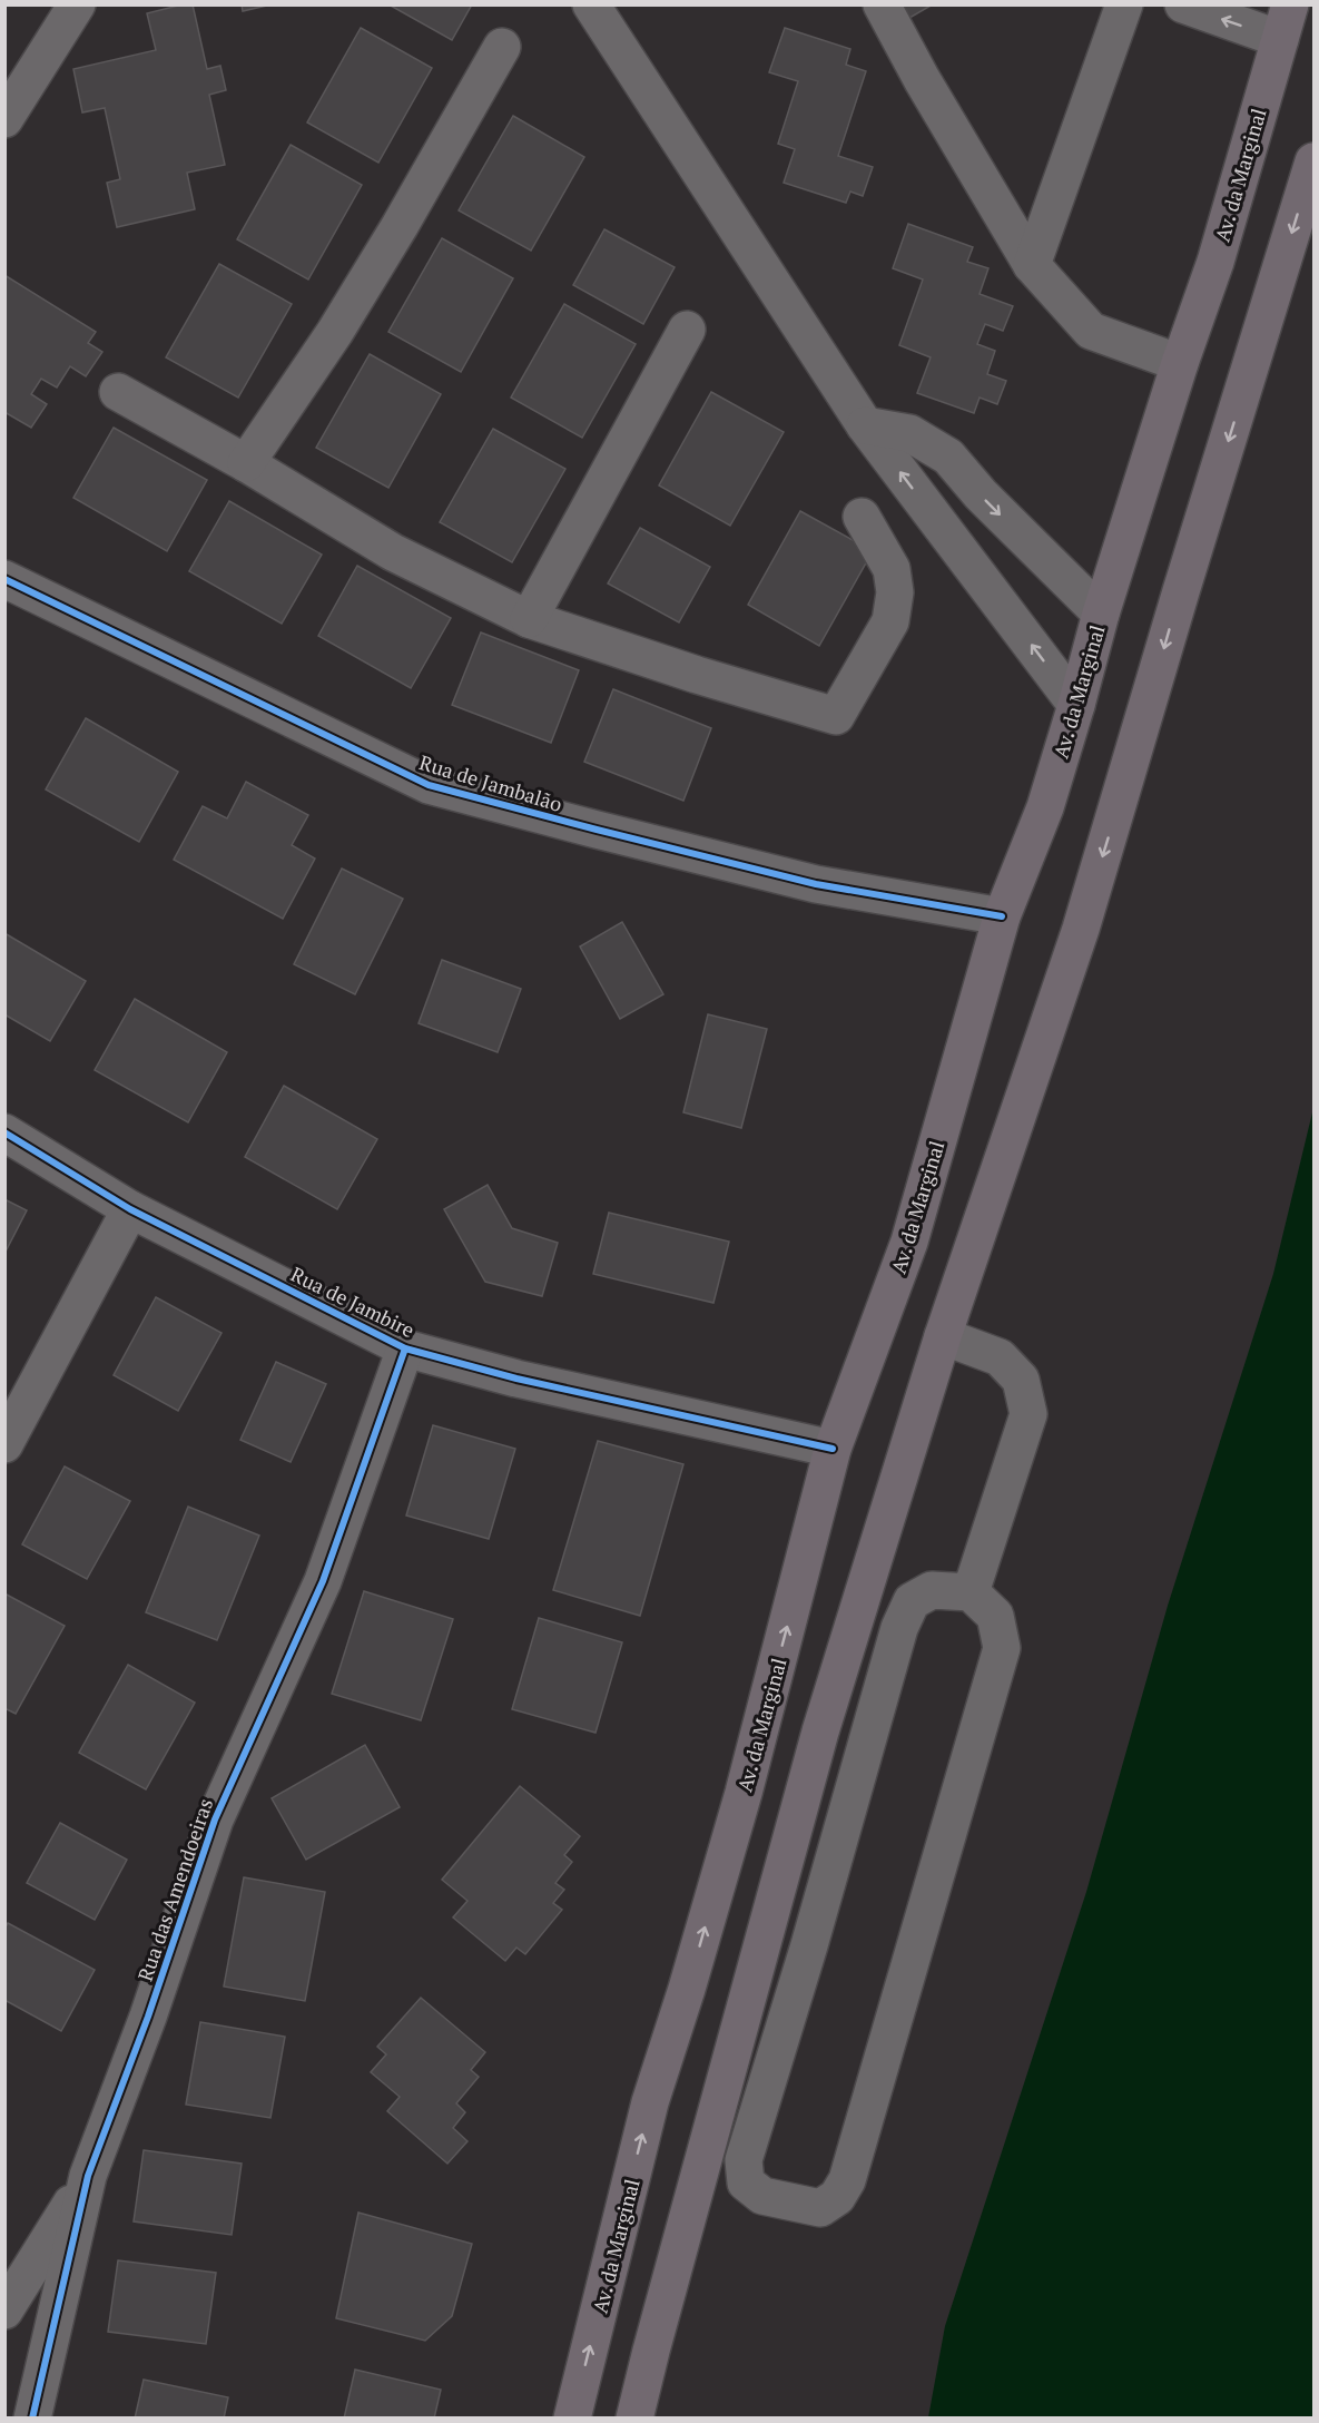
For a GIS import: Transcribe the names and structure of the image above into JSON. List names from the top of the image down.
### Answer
{
  "streets": {
    "main road": ["Av. da Marginal"],
    "street": ["Rua de Jambalão", "Rua de Jambire", "Rua das Amendoeiras"]
  },
  "crossings": [
    ["Av. da Marginal", "Rua de Jambalão"],
    ["Av. da Marginal", "Rua de Jambire"],
    ["Rua de Jambire", "Rua das Amendoeiras"]
  ]
}
